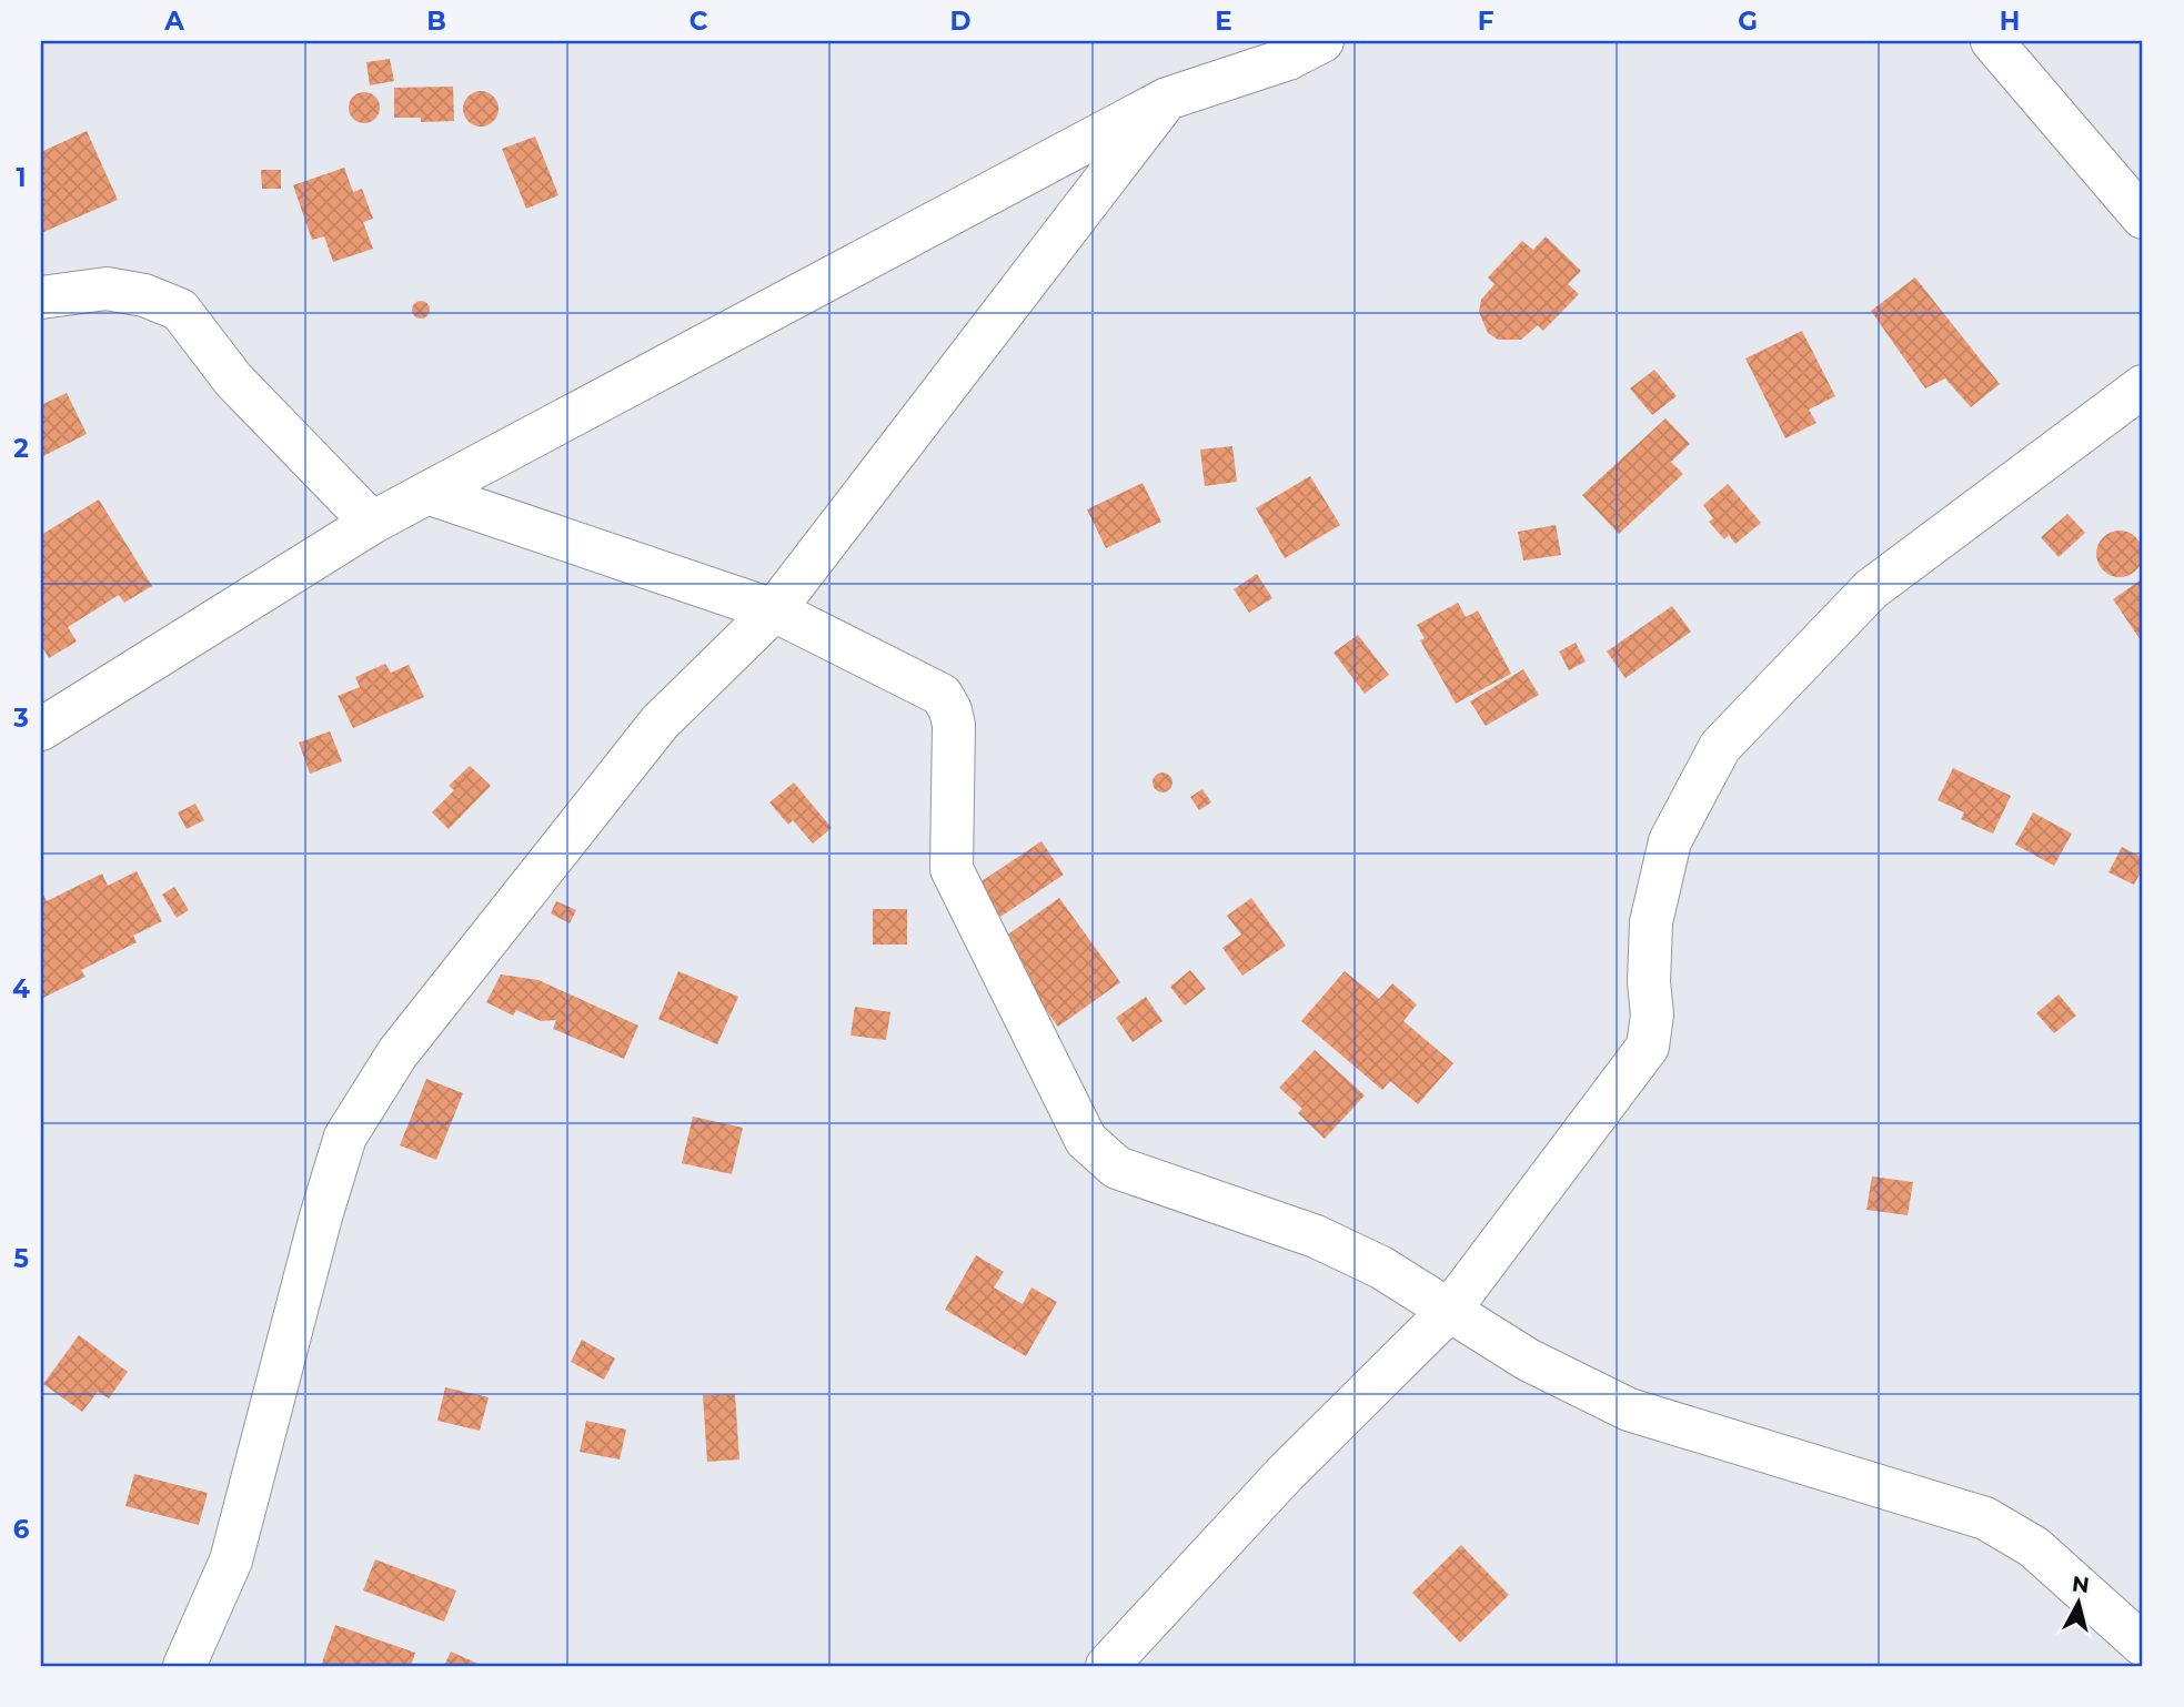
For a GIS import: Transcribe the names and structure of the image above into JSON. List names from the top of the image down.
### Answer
{
  "north": "top",
  "grid": {
    "columns": [
      "A",
      "B",
      "C",
      "D",
      "E",
      "F",
      "G",
      "H"
    ],
    "rows": [
      "1",
      "2",
      "3",
      "4",
      "5",
      "6"
    ]
  }
}
